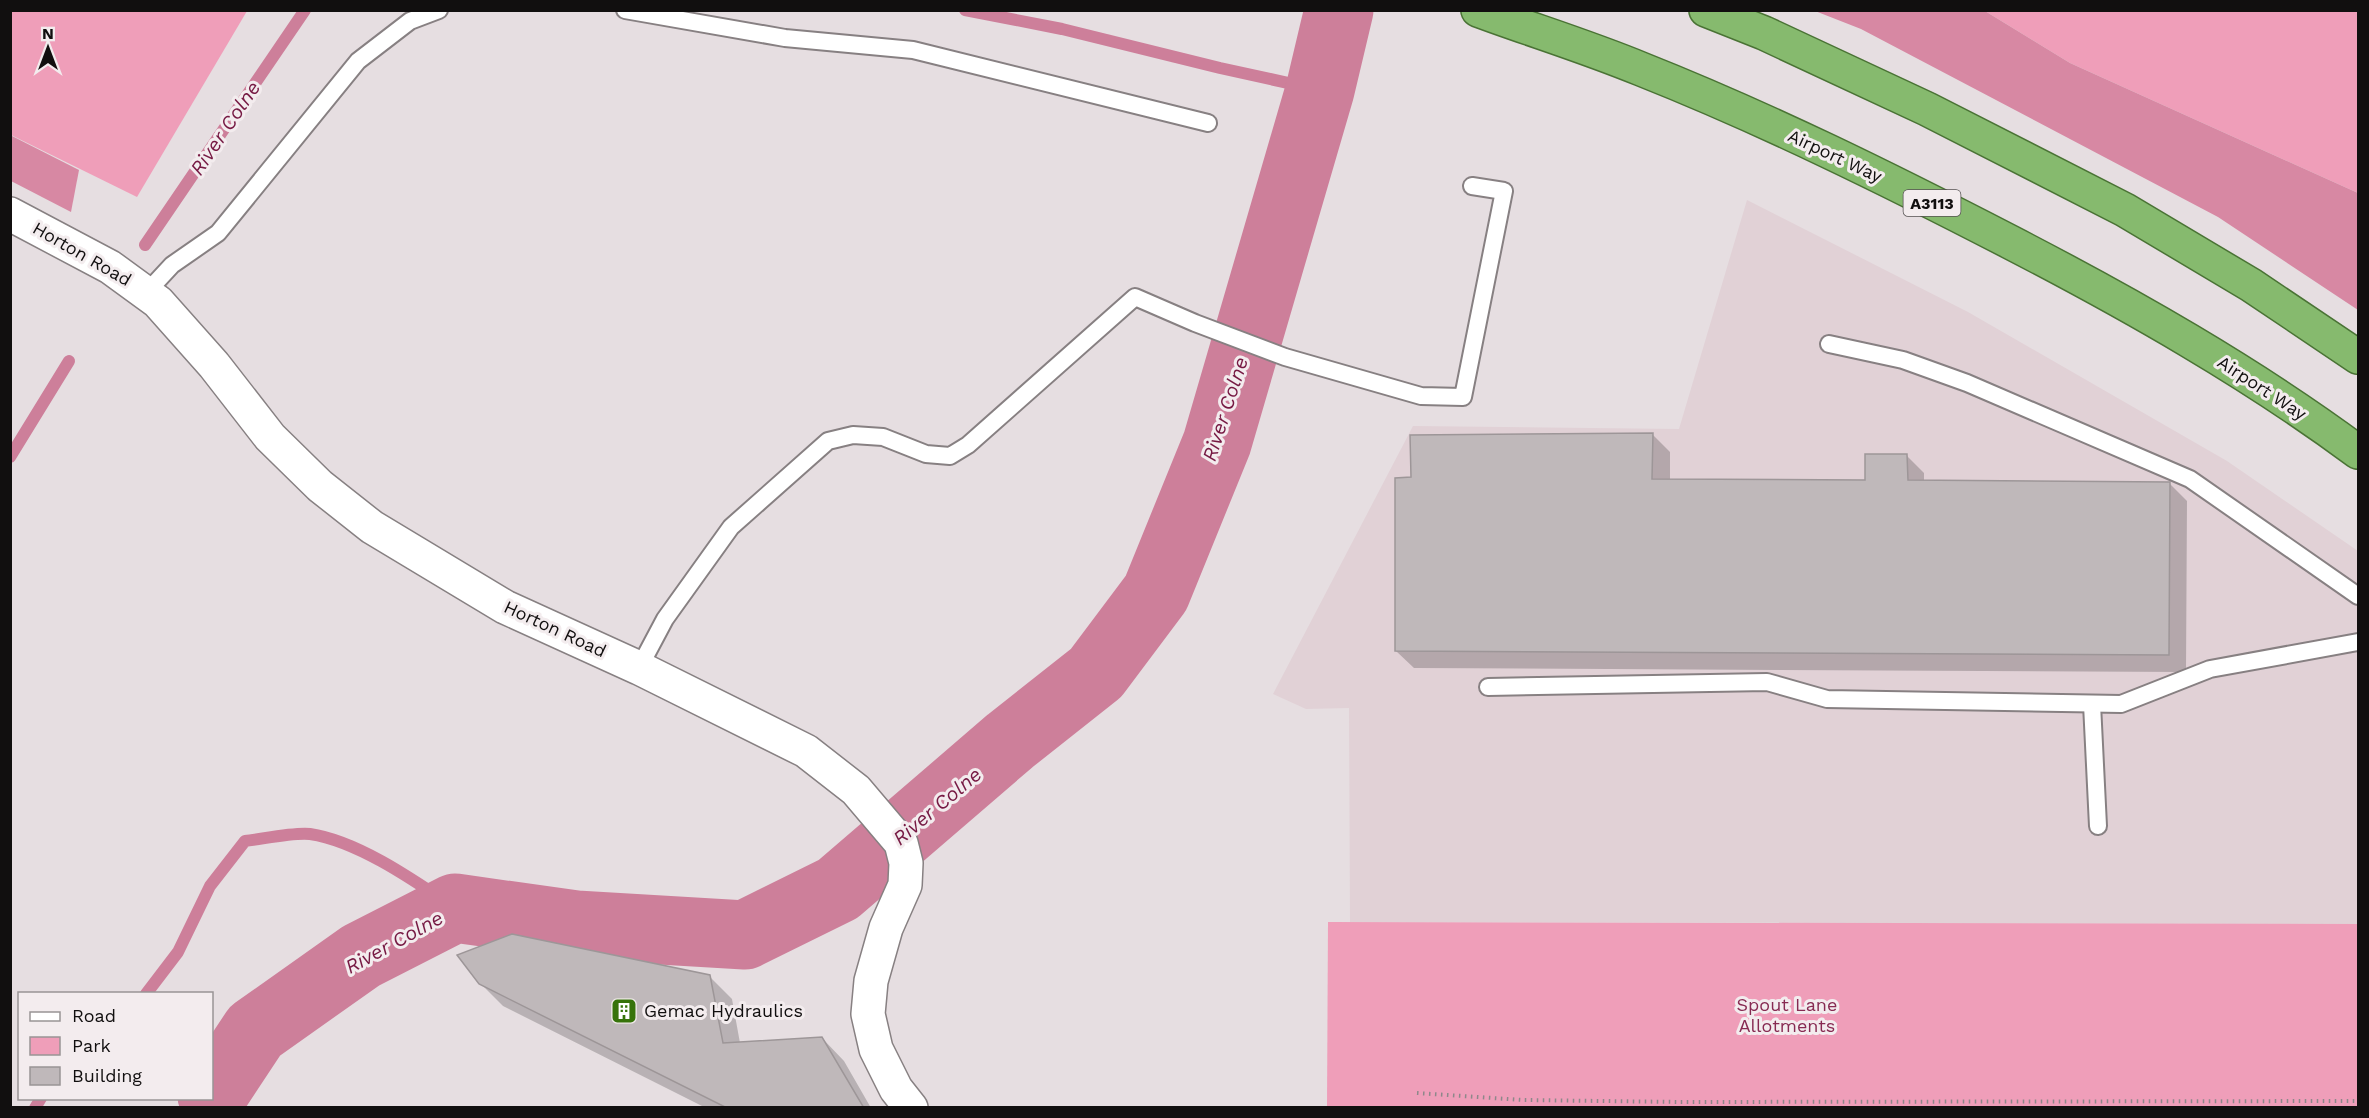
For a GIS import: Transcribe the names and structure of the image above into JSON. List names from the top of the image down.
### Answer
{
  "streets": {
    "highway": ["Airport Way", "A3113"],
    "street": ["Horton Road"]
  },
  "water": ["River Colne"],
  "parks": ["Spout Lane Allotments"],
  "places": {
    "building": ["Gemac Hydraulics"]
  },
  "legend": ["Road", "Park", "Building"],
  "north": "top"
}
